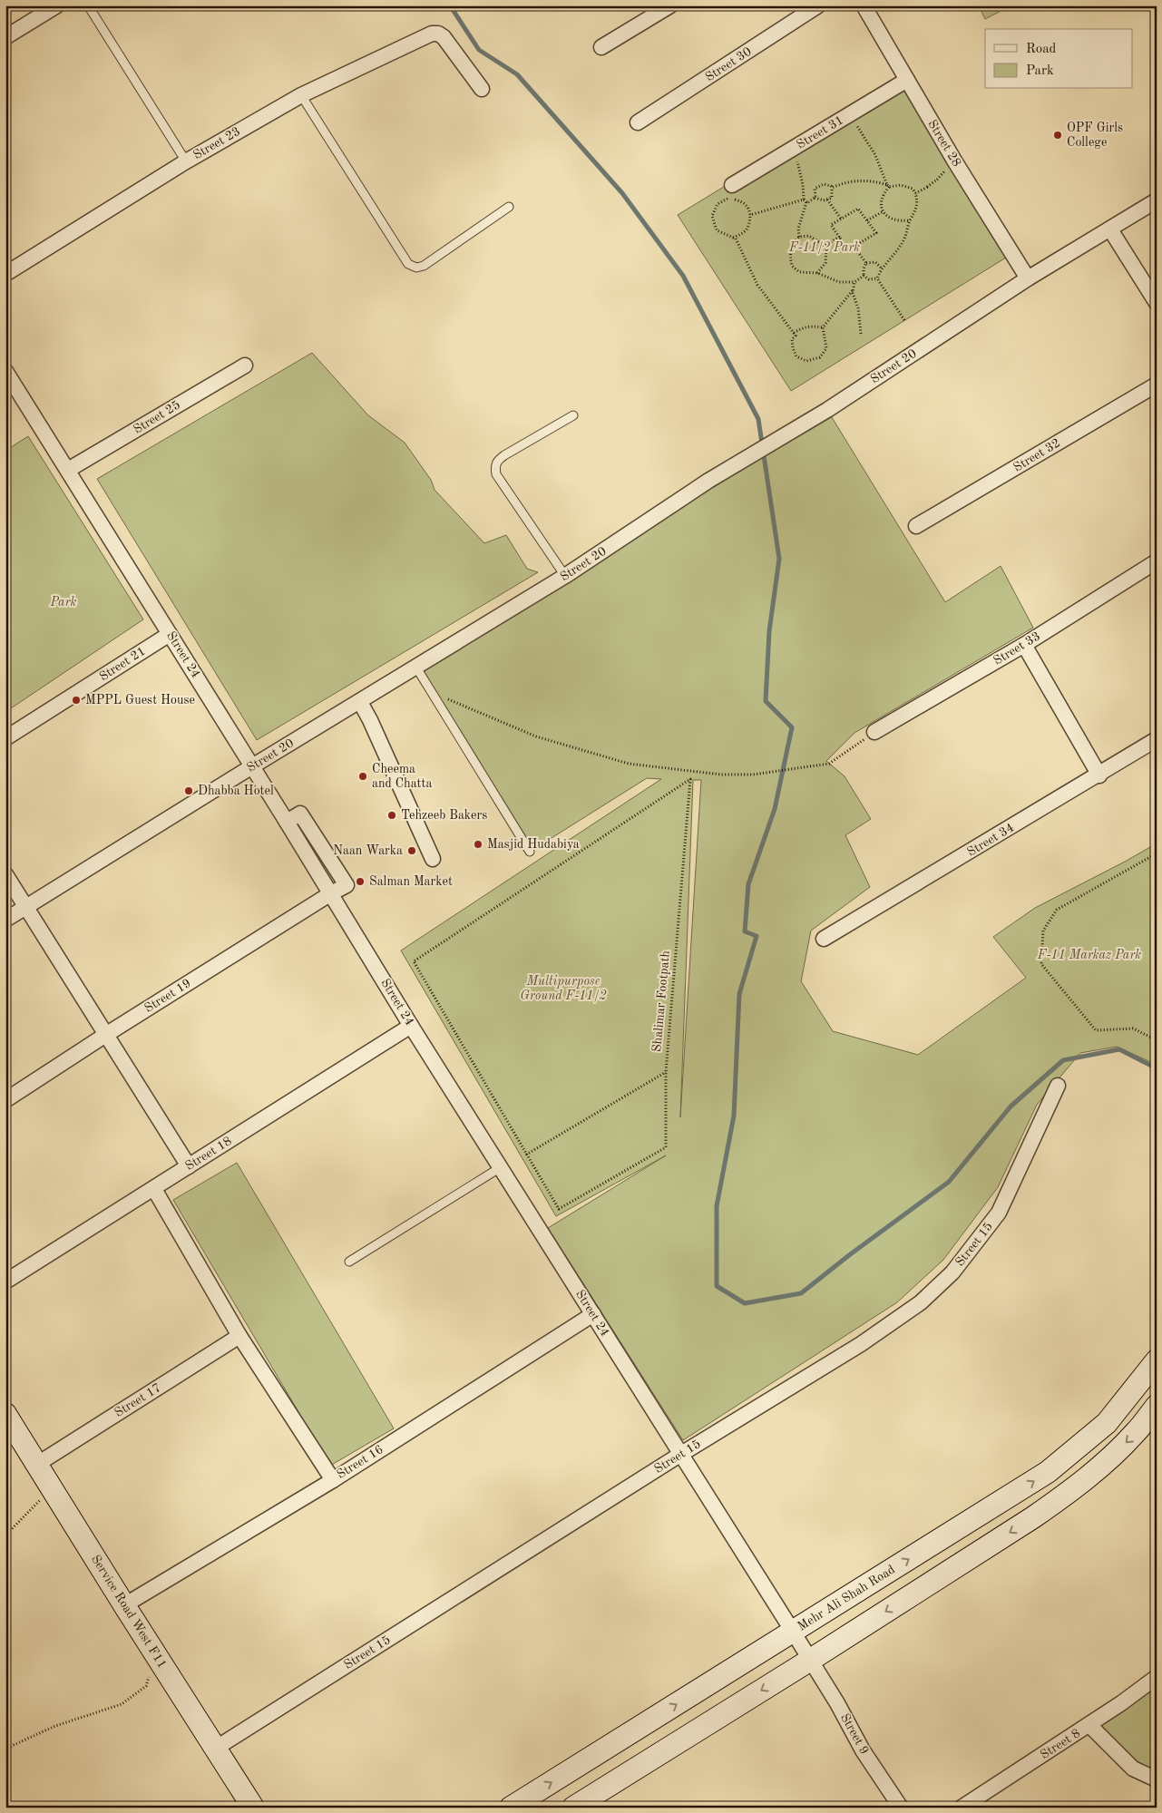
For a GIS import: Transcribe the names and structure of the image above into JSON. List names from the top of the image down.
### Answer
{
  "streets": {
    "street": [
      "Street 30",
      "Street 31",
      "Street 23",
      "Street 28",
      "Street 20",
      "Street 25",
      "Street 32",
      "Street 33",
      "Street 24",
      "Street 21",
      "Street 34",
      "Street 19",
      "Street 18",
      "Street 15",
      "Street 17",
      "Street 16",
      "Mehr Ali Shah Road",
      "Service Road West F11",
      "Street 9",
      "Street 8"
    ],
    "path": ["Shalimar Footpath"]
  },
  "crossings": [
    ["Street 31", "Street 28"],
    ["Street 28", "Street 20"],
    ["Street 20", "Street 24"],
    ["Street 25", "Street 24"],
    ["Street 24", "Street 21"],
    ["Street 24", "Street 19"],
    ["Street 24", "Street 18"],
    ["Street 24", "Street 15"],
    ["Street 24", "Street 16"],
    ["Street 24", "Mehr Ali Shah Road"],
    ["Street 24", "Street 9"],
    ["Street 15", "Service Road West F11"],
    ["Street 17", "Service Road West F11"],
    ["Street 16", "Service Road West F11"],
    ["Mehr Ali Shah Road", "Street 9"]
  ],
  "parks": [
    "F-11/2 Park",
    "Park",
    "F-11 Markaz Park",
    "Multipurpose Ground F-11/2"
  ],
  "places": [
    "OPF Girls College",
    "MPPL Guest House",
    "Cheema and Chatta",
    "Dhabba Hotel",
    "Tehzeeb Bakers",
    "Masjid Hudabiya",
    "Naan Warka",
    "Salman Market"
  ],
  "legend": ["Road", "Park"]
}
